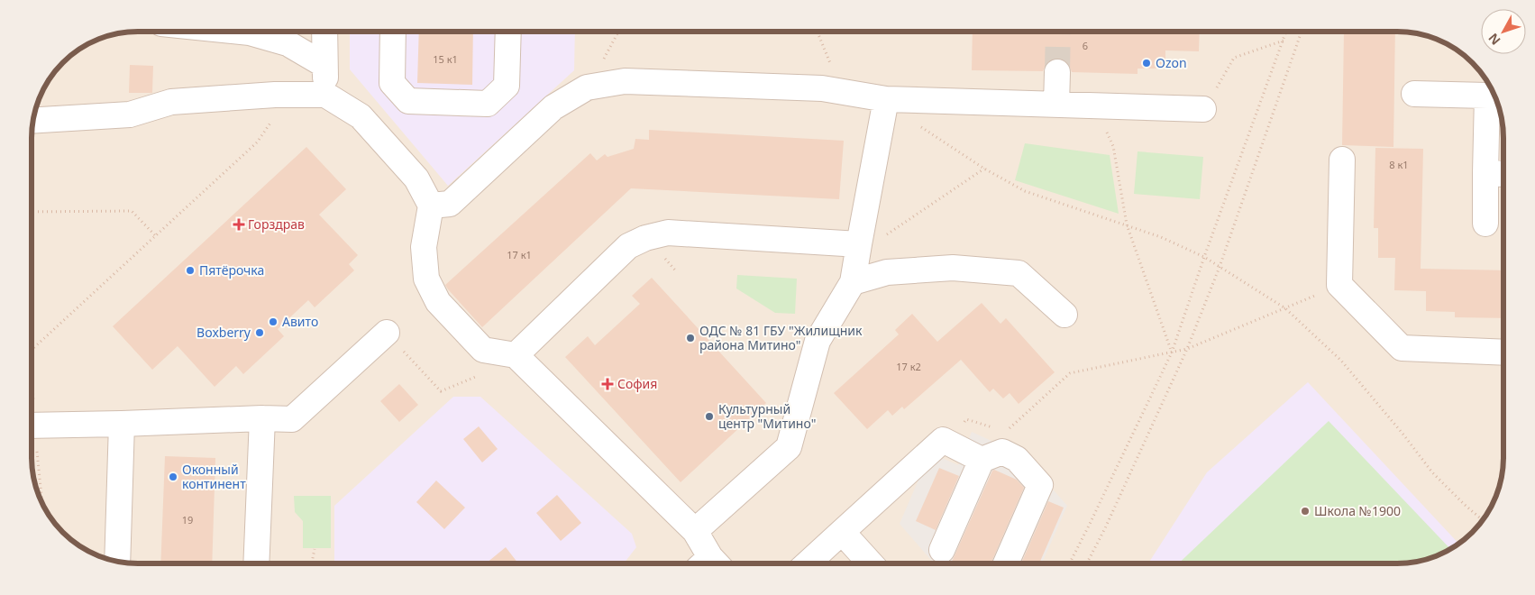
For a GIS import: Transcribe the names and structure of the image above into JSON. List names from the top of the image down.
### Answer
{
  "places": {
    "other": [
      "Ozon",
      "Пятёрочка",
      "Авито",
      "Boxberry",
      "ОДС № 81 ГБУ \"Жилищник района Митино\"",
      "Культурный центр \"Митино\"",
      "Оконный континент",
      "Школа №1900"
    ],
    "health": ["Горздрав", "София"]
  },
  "house_numbers": [
    "6",
    "15 к1",
    "8 к1",
    "17 к1",
    "17 к2",
    "19"
  ],
  "north": "bottom left"
}
